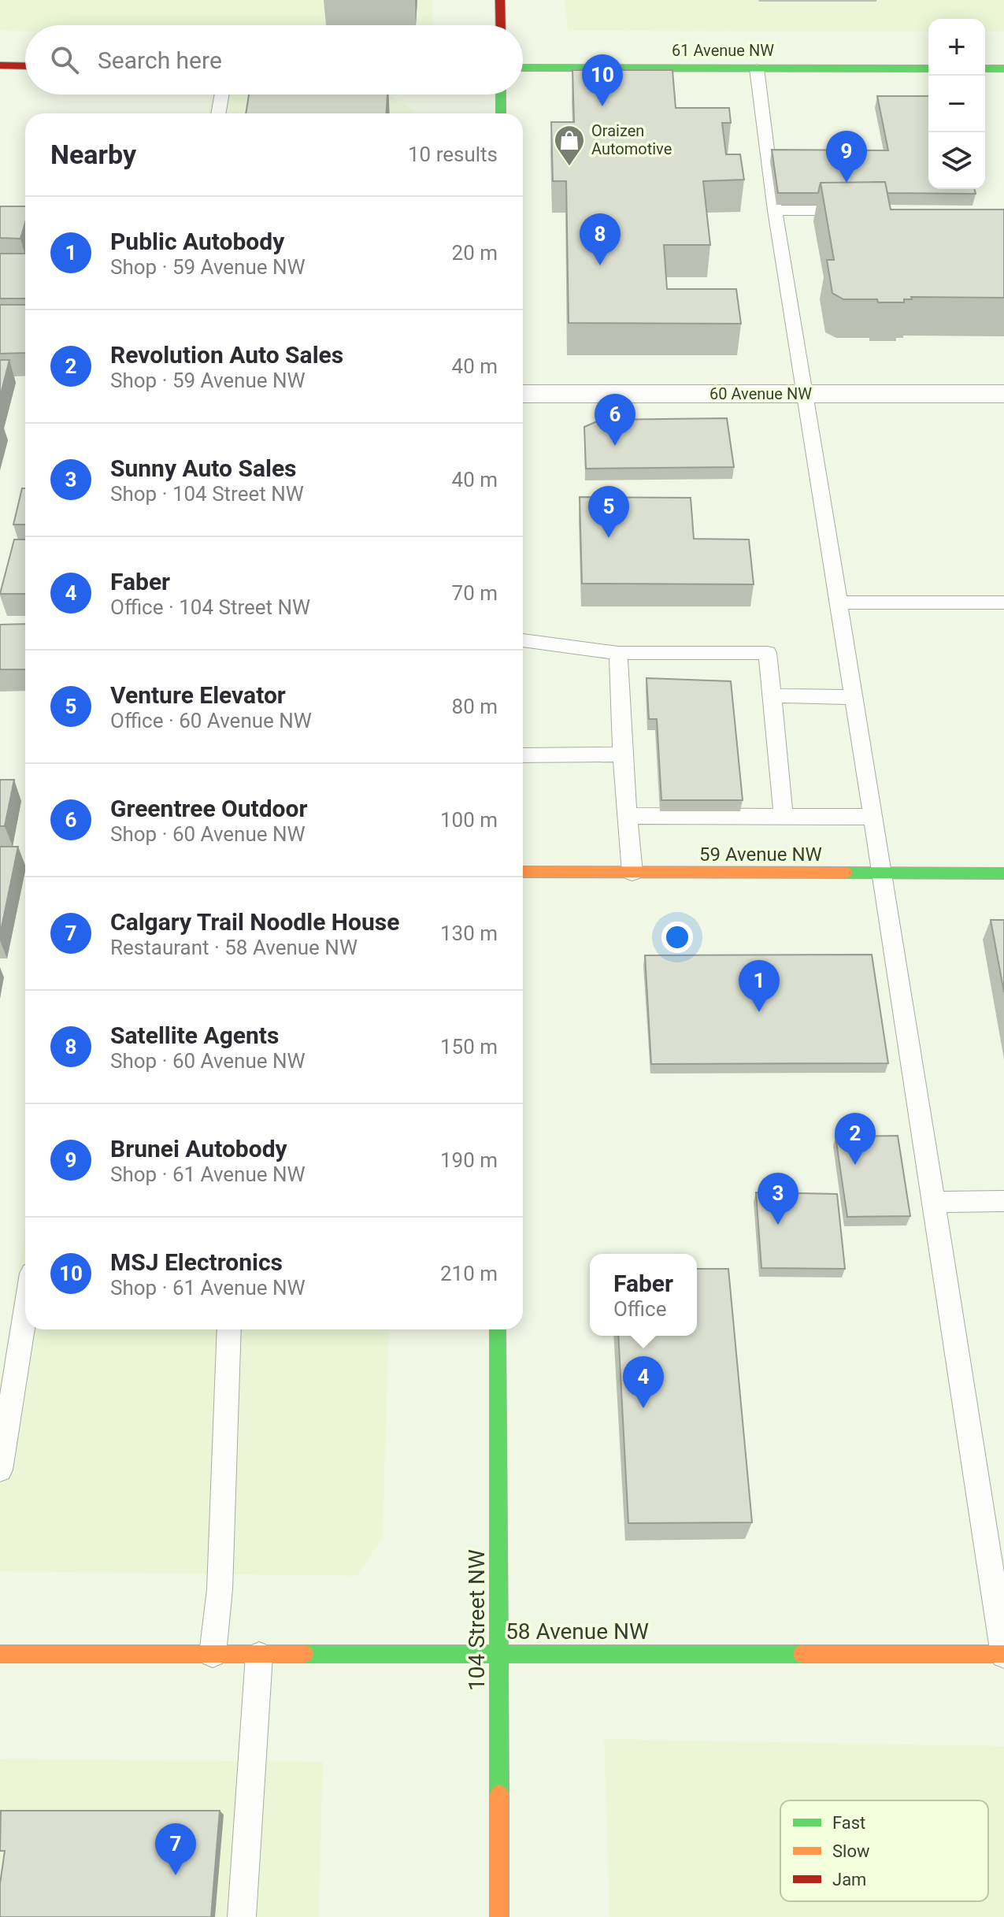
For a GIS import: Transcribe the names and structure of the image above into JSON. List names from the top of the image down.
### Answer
{
  "streets": {
    "street": [
      "61 Avenue NW",
      "60 Avenue NW",
      "59 Avenue NW",
      "104 Street NW",
      "58 Avenue NW"
    ]
  },
  "crossings": [
    ["104 Street NW", "58 Avenue NW"]
  ],
  "places": {
    "shop": ["Oraizen Automotive"]
  },
  "legend": ["Fast", "Slow", "Jam"],
  "page": {
    "map_buttons": ["+", "−"],
    "search": "Search here",
    "pins": [
      "10",
      "9",
      "8",
      "6",
      "5",
      "1",
      "2",
      "3",
      "4",
      "7"
    ],
    "heading": ["Nearby", "10 results"],
    "list": [
      {
        "mark": "1",
        "name": "Public Autobody",
        "note": "Shop · 59 Avenue NW",
        "value": "20 m"
      },
      {
        "mark": "2",
        "name": "Revolution Auto Sales",
        "note": "Shop · 59 Avenue NW",
        "value": "40 m"
      },
      {
        "mark": "3",
        "name": "Sunny Auto Sales",
        "note": "Shop · 104 Street NW",
        "value": "40 m"
      },
      {
        "mark": "4",
        "name": "Faber",
        "note": "Office · 104 Street NW",
        "value": "70 m"
      },
      {
        "mark": "5",
        "name": "Venture Elevator",
        "note": "Office · 60 Avenue NW",
        "value": "80 m"
      },
      {
        "mark": "6",
        "name": "Greentree Outdoor",
        "note": "Shop · 60 Avenue NW",
        "value": "100 m"
      },
      {
        "mark": "7",
        "name": "Calgary Trail Noodle House",
        "note": "Restaurant · 58 Avenue NW",
        "value": "130 m"
      },
      {
        "mark": "8",
        "name": "Satellite Agents",
        "note": "Shop · 60 Avenue NW",
        "value": "150 m"
      },
      {
        "mark": "9",
        "name": "Brunei Autobody",
        "note": "Shop · 61 Avenue NW",
        "value": "190 m"
      },
      {
        "mark": "10",
        "name": "MSJ Electronics",
        "note": "Shop · 61 Avenue NW",
        "value": "210 m"
      }
    ],
    "popup": ["Faber", "Office"]
  }
}
